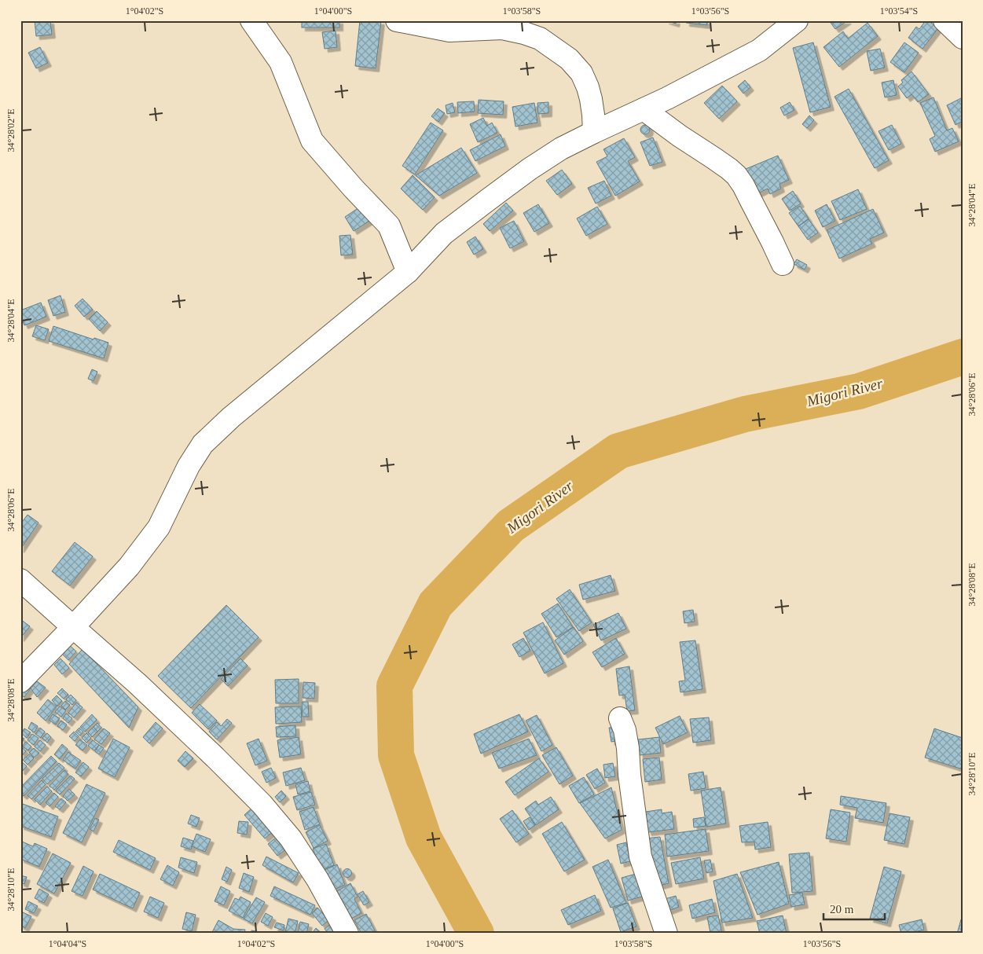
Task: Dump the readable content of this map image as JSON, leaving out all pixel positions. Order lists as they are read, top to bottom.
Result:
{
  "water": ["Migori River"],
  "scale_bar": "20 m",
  "coordinates": [
    "1°04'02\"S",
    "1°04'00\"S",
    "1°03'58\"S",
    "1°03'56\"S",
    "1°03'54\"S",
    "34°28'02\"E",
    "34°28'04\"E",
    "34°28'06\"E",
    "34°28'08\"E",
    "34°28'10\"E",
    "1°04'04\"S"
  ]
}
